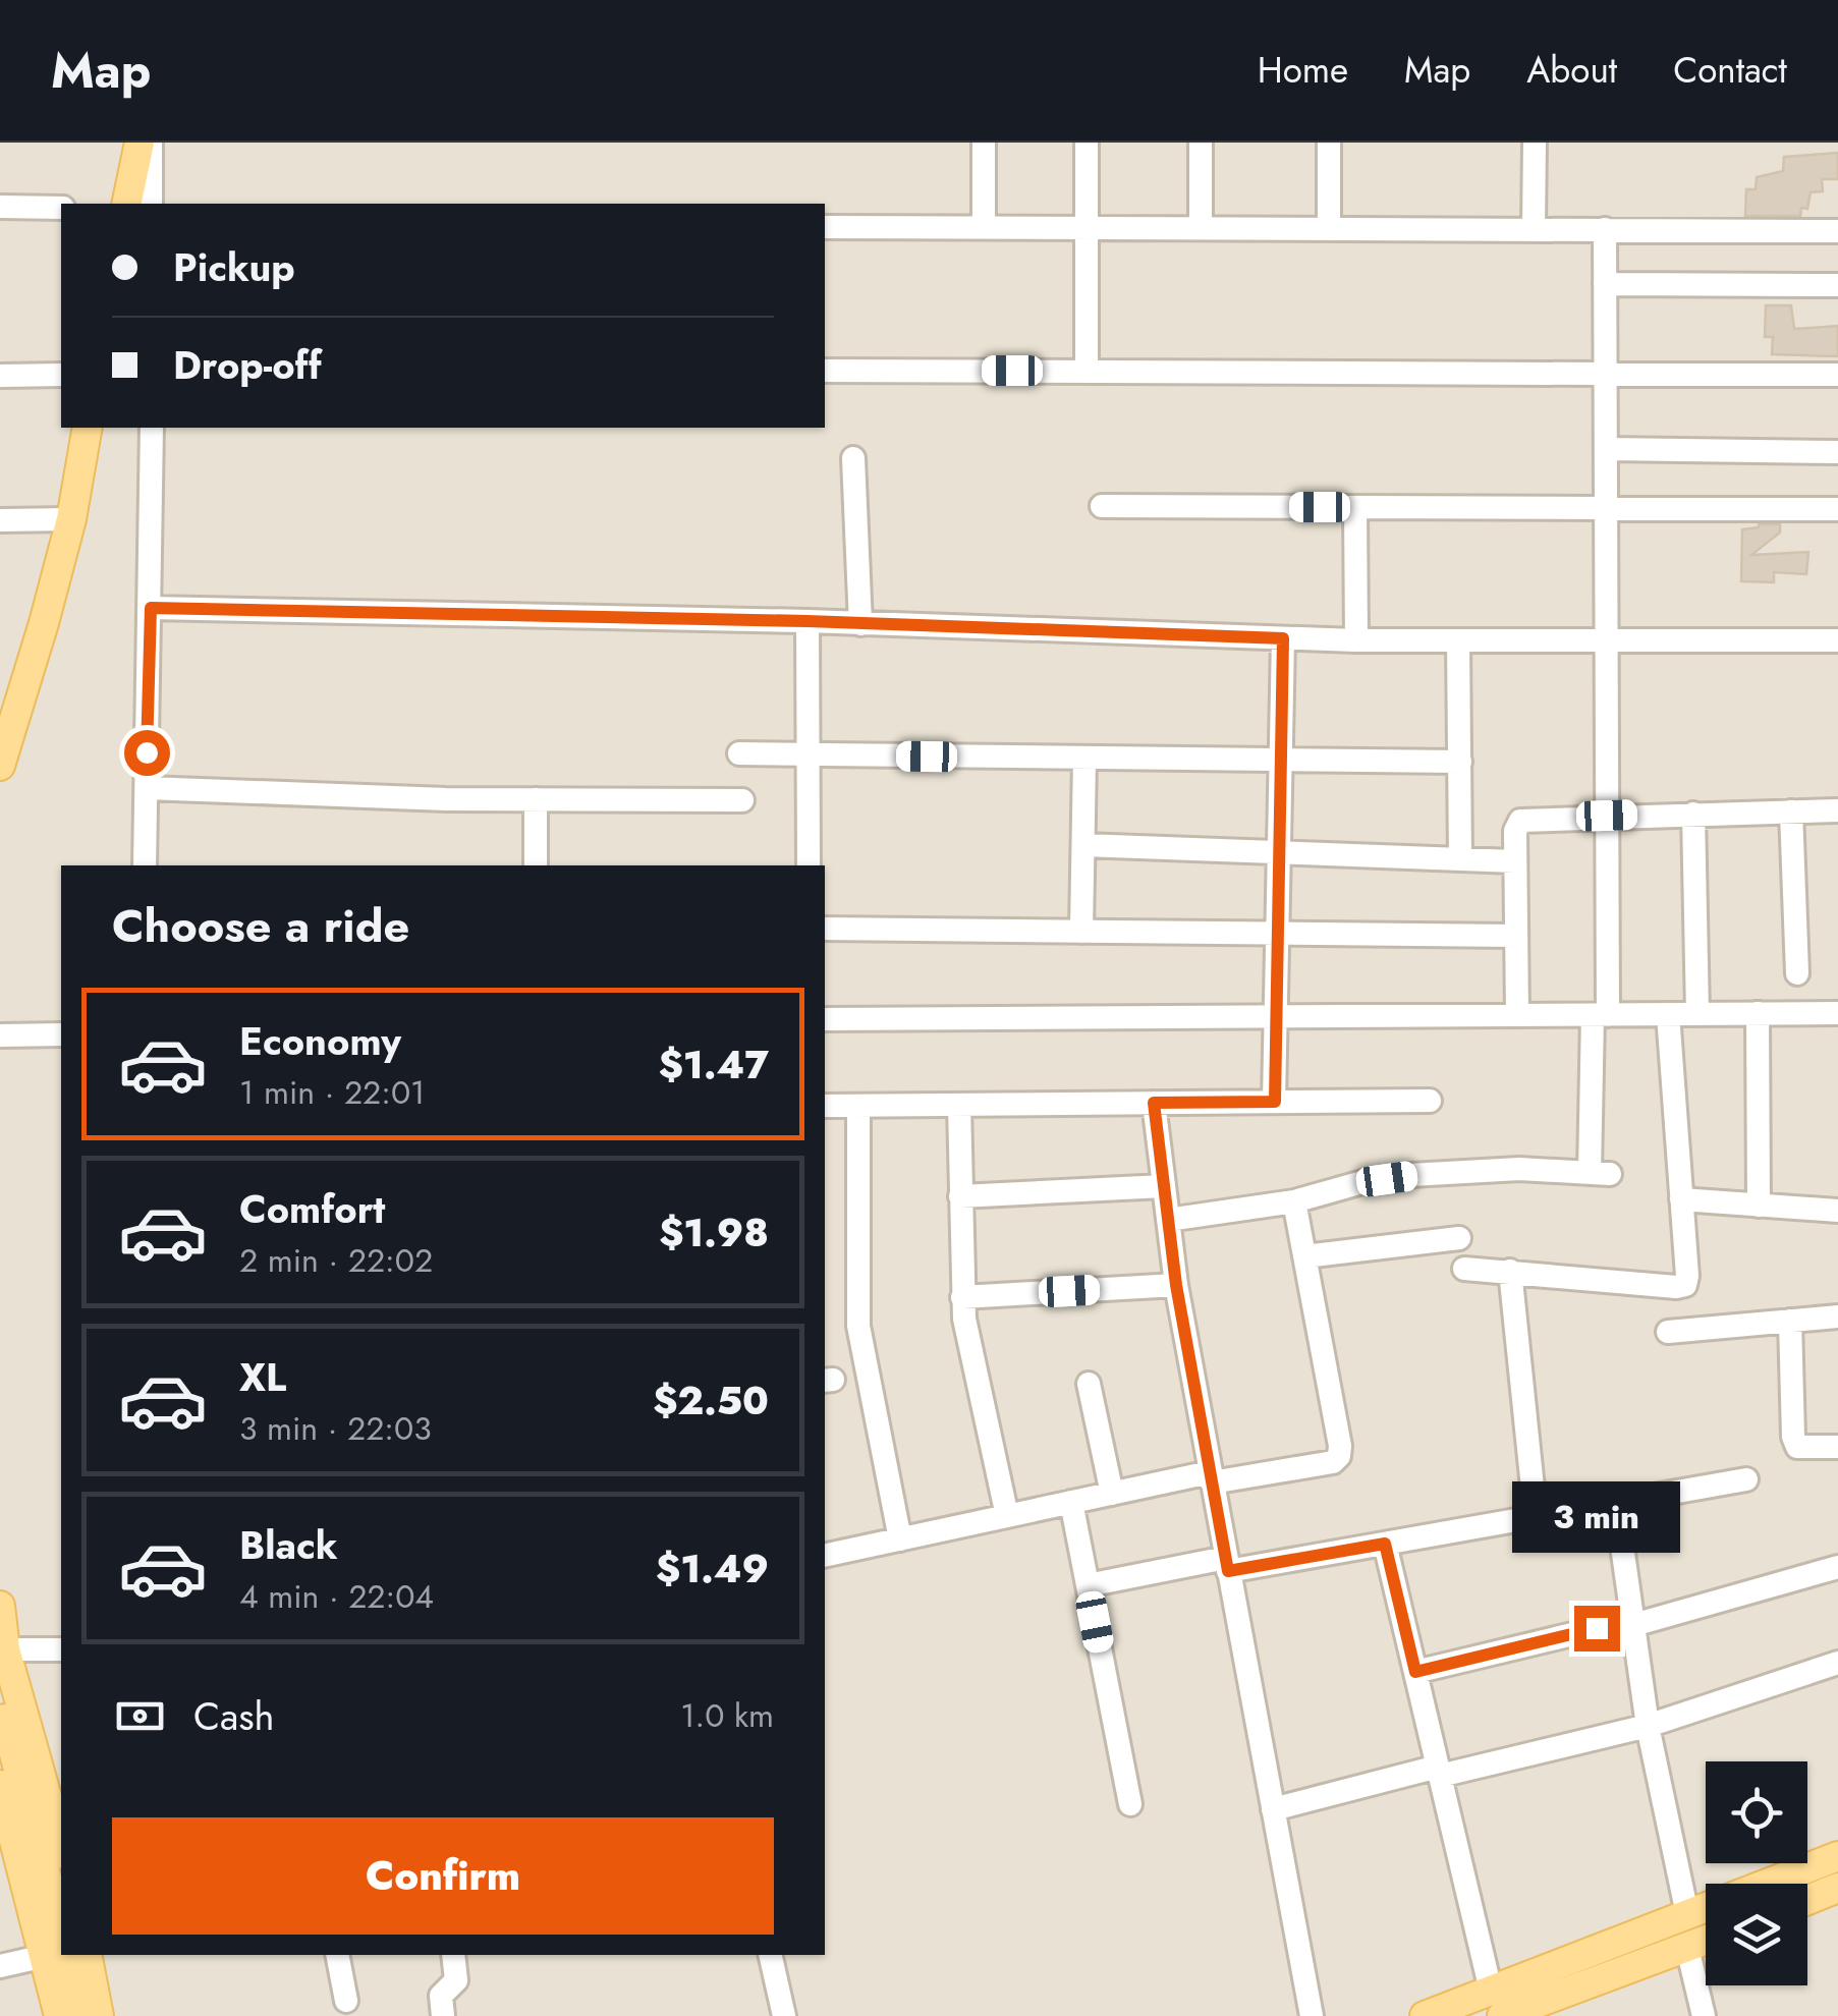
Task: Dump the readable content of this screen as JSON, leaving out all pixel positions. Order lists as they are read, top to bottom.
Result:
{
  "page": {
    "header": "Map",
    "nav": [
      "Home",
      "Map",
      "About",
      "Contact"
    ],
    "banner": ["Pickup", "Drop-off"],
    "heading": "Choose a ride",
    "list": [
      {
        "name": "Economy",
        "note": "1 min · 22:01",
        "value": "$1.47"
      },
      {
        "name": "Comfort",
        "note": "2 min · 22:02",
        "value": "$1.98"
      },
      {
        "name": "XL",
        "note": "3 min · 22:03",
        "value": "$2.50"
      },
      {
        "name": "Black",
        "note": "4 min · 22:04",
        "value": "$1.49"
      }
    ],
    "bubble": "3 min",
    "pay": ["Cash", "1.0 km"],
    "buttons": "Confirm"
  }
}
